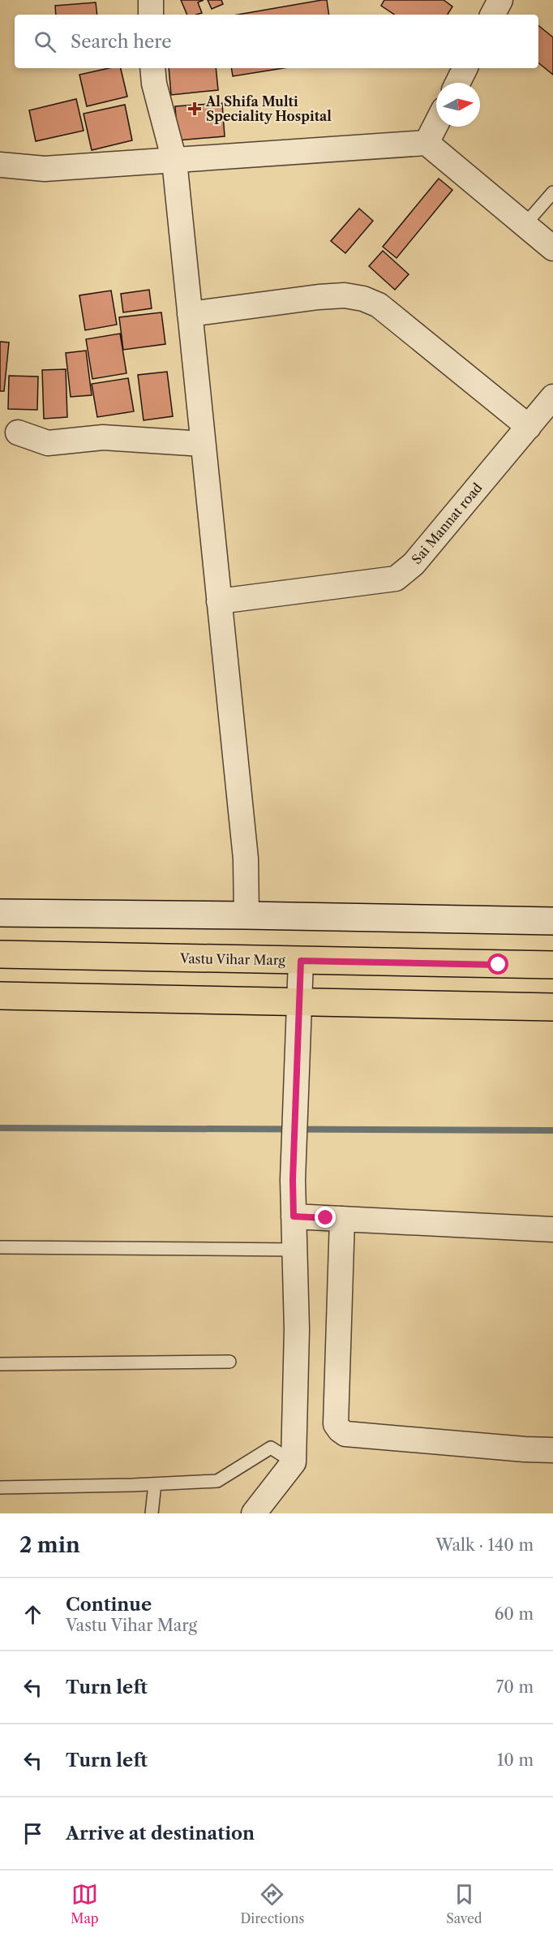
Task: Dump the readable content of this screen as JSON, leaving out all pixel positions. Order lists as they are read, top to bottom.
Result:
{
  "streets": {
    "main road": ["Vastu Vihar Marg"],
    "street": ["Sai Mannat road"]
  },
  "places": {
    "health": ["Al Shifa Multi Speciality Hospital"]
  },
  "north": "right",
  "page": {
    "search": "Search here",
    "heading": ["2 min", "Walk · 140 m"],
    "list": [
      ["Continue", "Vastu Vihar Marg", "60 m"],
      ["Turn left", "70 m"],
      ["Turn left", "10 m"],
      "Arrive at destination"
    ],
    "nav": ["Map", "Directions", "Saved"]
  }
}
